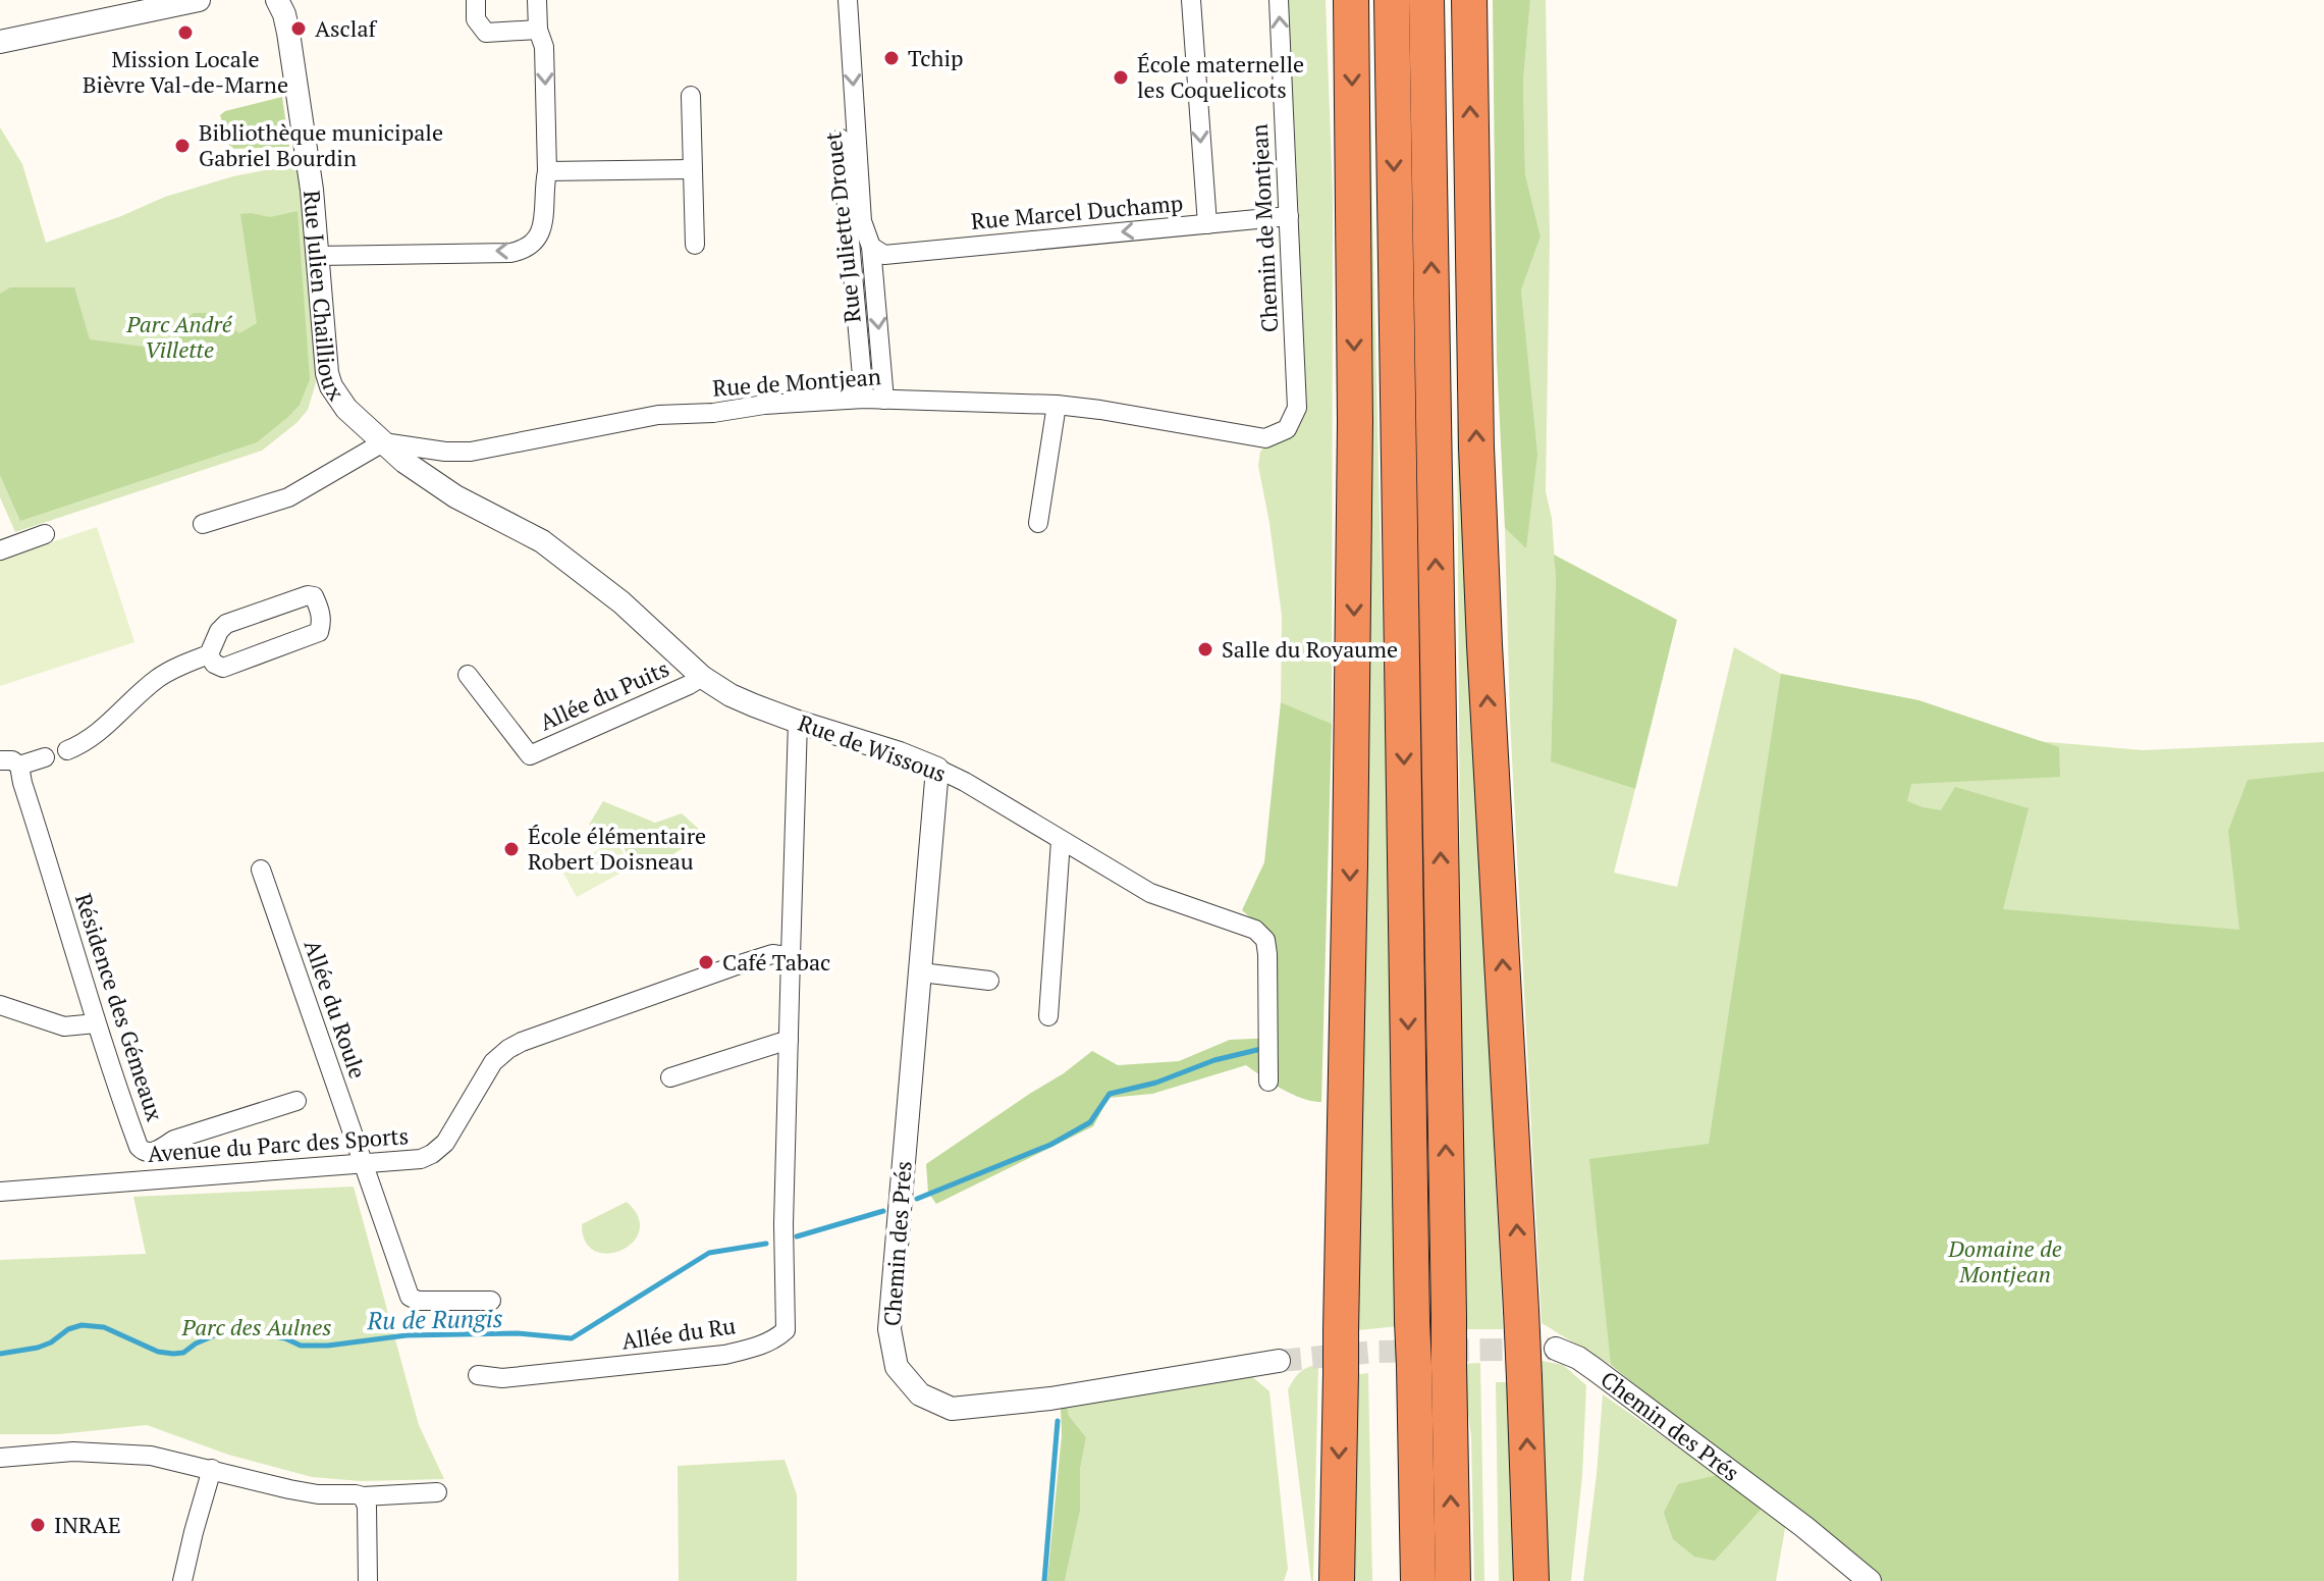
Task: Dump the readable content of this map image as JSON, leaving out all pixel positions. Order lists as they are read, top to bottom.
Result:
{
  "streets": {
    "street": [
      "Rue Marcel Duchamp",
      "Rue Juliette Drouet",
      "Chemin de Montjean",
      "Rue Julien Chaillioux",
      "Rue de Montjean",
      "Allée du Puits",
      "Rue de Wissous",
      "Résidence des Gémeaux",
      "Allée du Roule",
      "Avenue du Parc des Sports",
      "Chemin des Prés",
      "Allée du Ru"
    ]
  },
  "crossings": [
    ["Rue Marcel Duchamp", "Rue Juliette Drouet"],
    ["Rue Marcel Duchamp", "Chemin de Montjean"],
    ["Rue Juliette Drouet", "Rue de Montjean"],
    ["Chemin de Montjean", "Rue de Montjean"],
    ["Rue Julien Chaillioux", "Rue de Montjean"],
    ["Rue Julien Chaillioux", "Rue de Wissous"],
    ["Rue de Montjean", "Rue de Wissous"],
    ["Allée du Puits", "Rue de Wissous"],
    ["Rue de Wissous", "Chemin des Prés"],
    ["Allée du Roule", "Avenue du Parc des Sports"],
    ["Avenue du Parc des Sports", "Allée du Ru"]
  ],
  "one_way": ["Rue Marcel Duchamp"],
  "water": ["Ru de Rungis"],
  "parks": ["Parc André Villette", "Domaine de Montjean", "Parc des Aulnes"],
  "places": [
    "Asclaf",
    "Mission Locale Bièvre Val-de-Marne",
    "Tchip",
    "École maternelle les Coquelicots",
    "Bibliothèque municipale Gabriel Bourdin",
    "Salle du Royaume",
    "École élémentaire Robert Doisneau",
    "Café Tabac",
    "INRAE"
  ]
}
